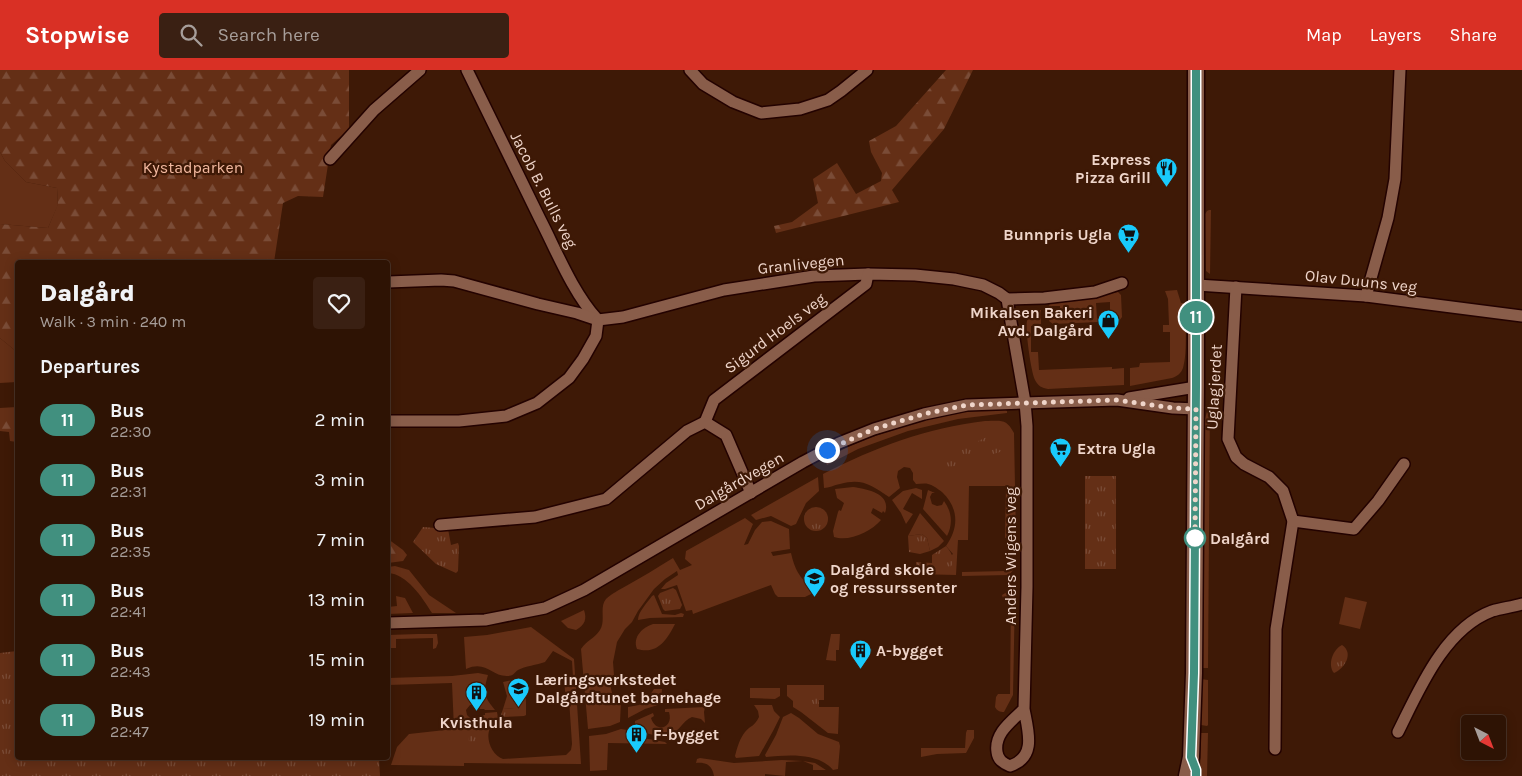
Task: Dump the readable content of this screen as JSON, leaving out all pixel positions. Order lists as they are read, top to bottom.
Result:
{
  "streets": {
    "street": [
      "Jacob B. Bulls veg",
      "Granlivegen",
      "Olav Duuns veg",
      "Sigurd Hoels veg",
      "Uglagjerdet",
      "Dalgårdvegen",
      "Anders Wigens veg"
    ]
  },
  "crossings": [
    ["Jacob B. Bulls veg", "Granlivegen"],
    ["Granlivegen", "Sigurd Hoels veg"],
    ["Olav Duuns veg", "Uglagjerdet"],
    ["Dalgårdvegen", "Anders Wigens veg"]
  ],
  "parks": ["Kystadparken"],
  "places": {
    "restaurant": ["Express Pizza Grill"],
    "supermarket": ["Bunnpris Ugla", "Extra Ugla"],
    "shop": ["Mikalsen Bakeri Avd. Dalgård"],
    "other": ["Dalgård"],
    "school or university": ["Dalgård skole og ressurssenter", "Læringsverkstedet Dalgårdtunet barnehage"],
    "building": ["A-bygget", "Kvisthula", "F-bygget"]
  },
  "lines": ["bus line 11"],
  "north": "bottom right",
  "page": {
    "header": "Stopwise",
    "search": "Search here",
    "nav": ["Map", "Layers", "Share"],
    "on_map": "11",
    "heading": [
      ["Dalgård", "Walk · 3 min · 240 m"],
      "Departures"
    ],
    "list": [
      {
        "mark": "11",
        "name": "Bus",
        "note": "22:30",
        "value": "2 min"
      },
      {
        "mark": "11",
        "name": "Bus",
        "note": "22:31",
        "value": "3 min"
      },
      {
        "mark": "11",
        "name": "Bus",
        "note": "22:35",
        "value": "7 min"
      },
      {
        "mark": "11",
        "name": "Bus",
        "note": "22:41",
        "value": "13 min"
      },
      {
        "mark": "11",
        "name": "Bus",
        "note": "22:43",
        "value": "15 min"
      },
      {
        "mark": "11",
        "name": "Bus",
        "note": "22:47",
        "value": "19 min"
      }
    ]
  }
}
